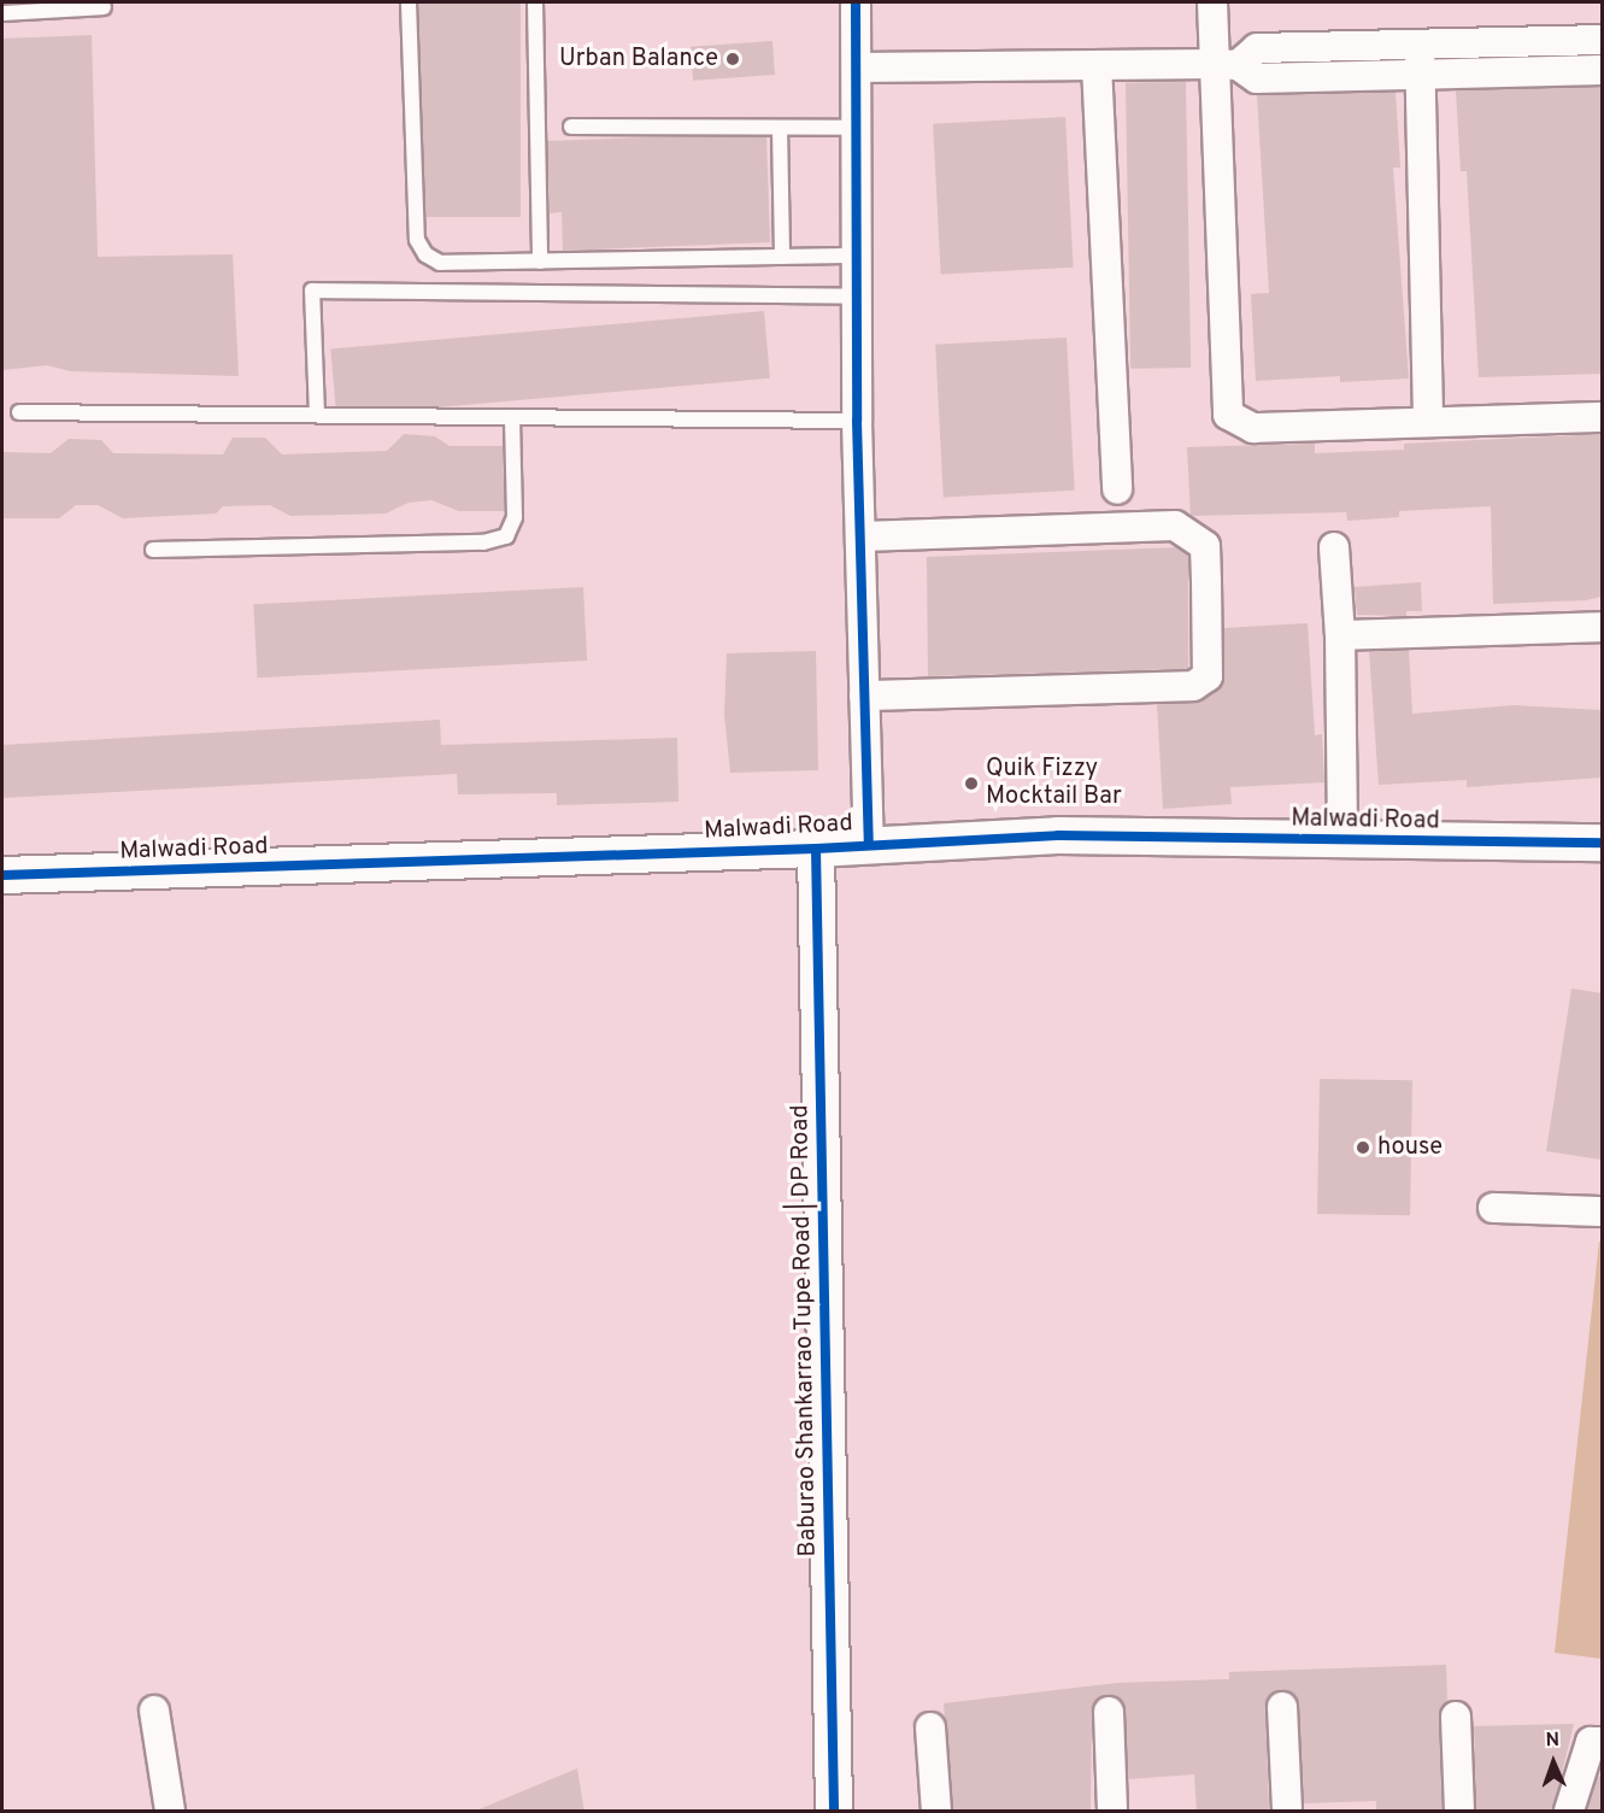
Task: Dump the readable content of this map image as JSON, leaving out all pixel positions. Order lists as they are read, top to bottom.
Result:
{
  "streets": {
    "street": ["Malwadi Road", "Baburao Shankarrao Tupe Road | DP Road"]
  },
  "crossings": [
    ["Malwadi Road", "Baburao Shankarrao Tupe Road | DP Road"]
  ],
  "places": ["Urban Balance", "Quik Fizzy Mocktail Bar", "house"],
  "north": "top"
}
